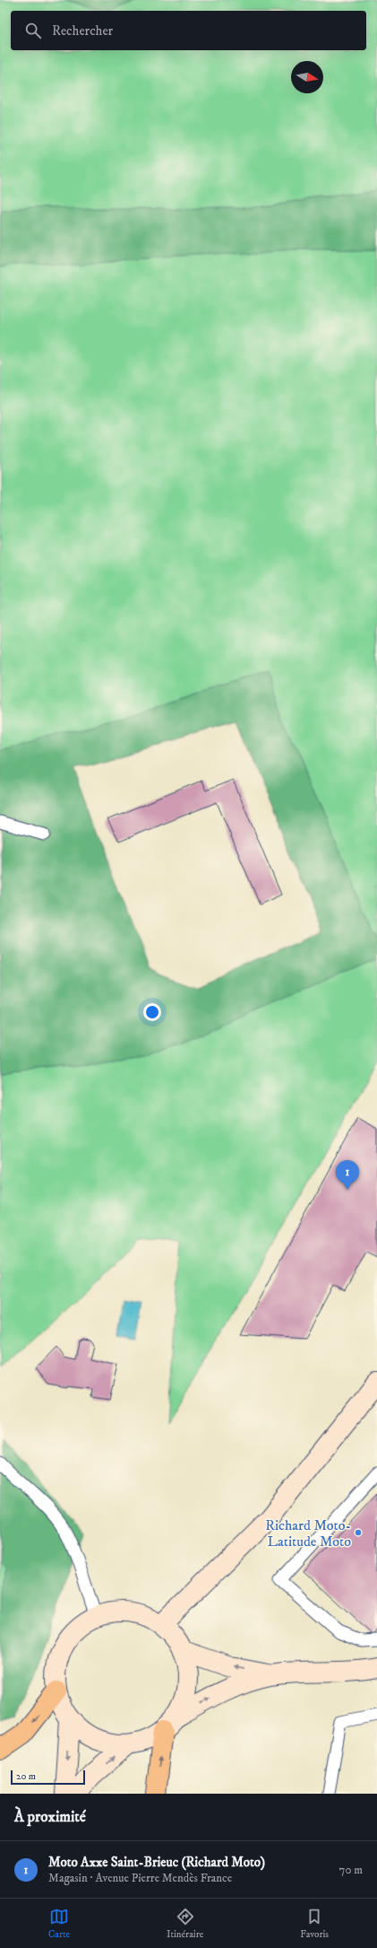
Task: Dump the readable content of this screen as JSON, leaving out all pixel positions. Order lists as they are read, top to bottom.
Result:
{
  "places": ["Richard Moto- Latitude Moto"],
  "scale_bar": "20 m",
  "north": "right",
  "page": {
    "search": "Rechercher",
    "pins": "1",
    "scale": "20 m",
    "heading": "À proximité",
    "list": [
      {
        "mark": "1",
        "name": "Moto Axxe Saint-Brieuc (Richard Moto)",
        "note": "Magasin · Avenue Pierre Mendès France",
        "value": "70 m"
      }
    ],
    "nav": ["Carte", "Itinéraire", "Favoris"]
  }
}
